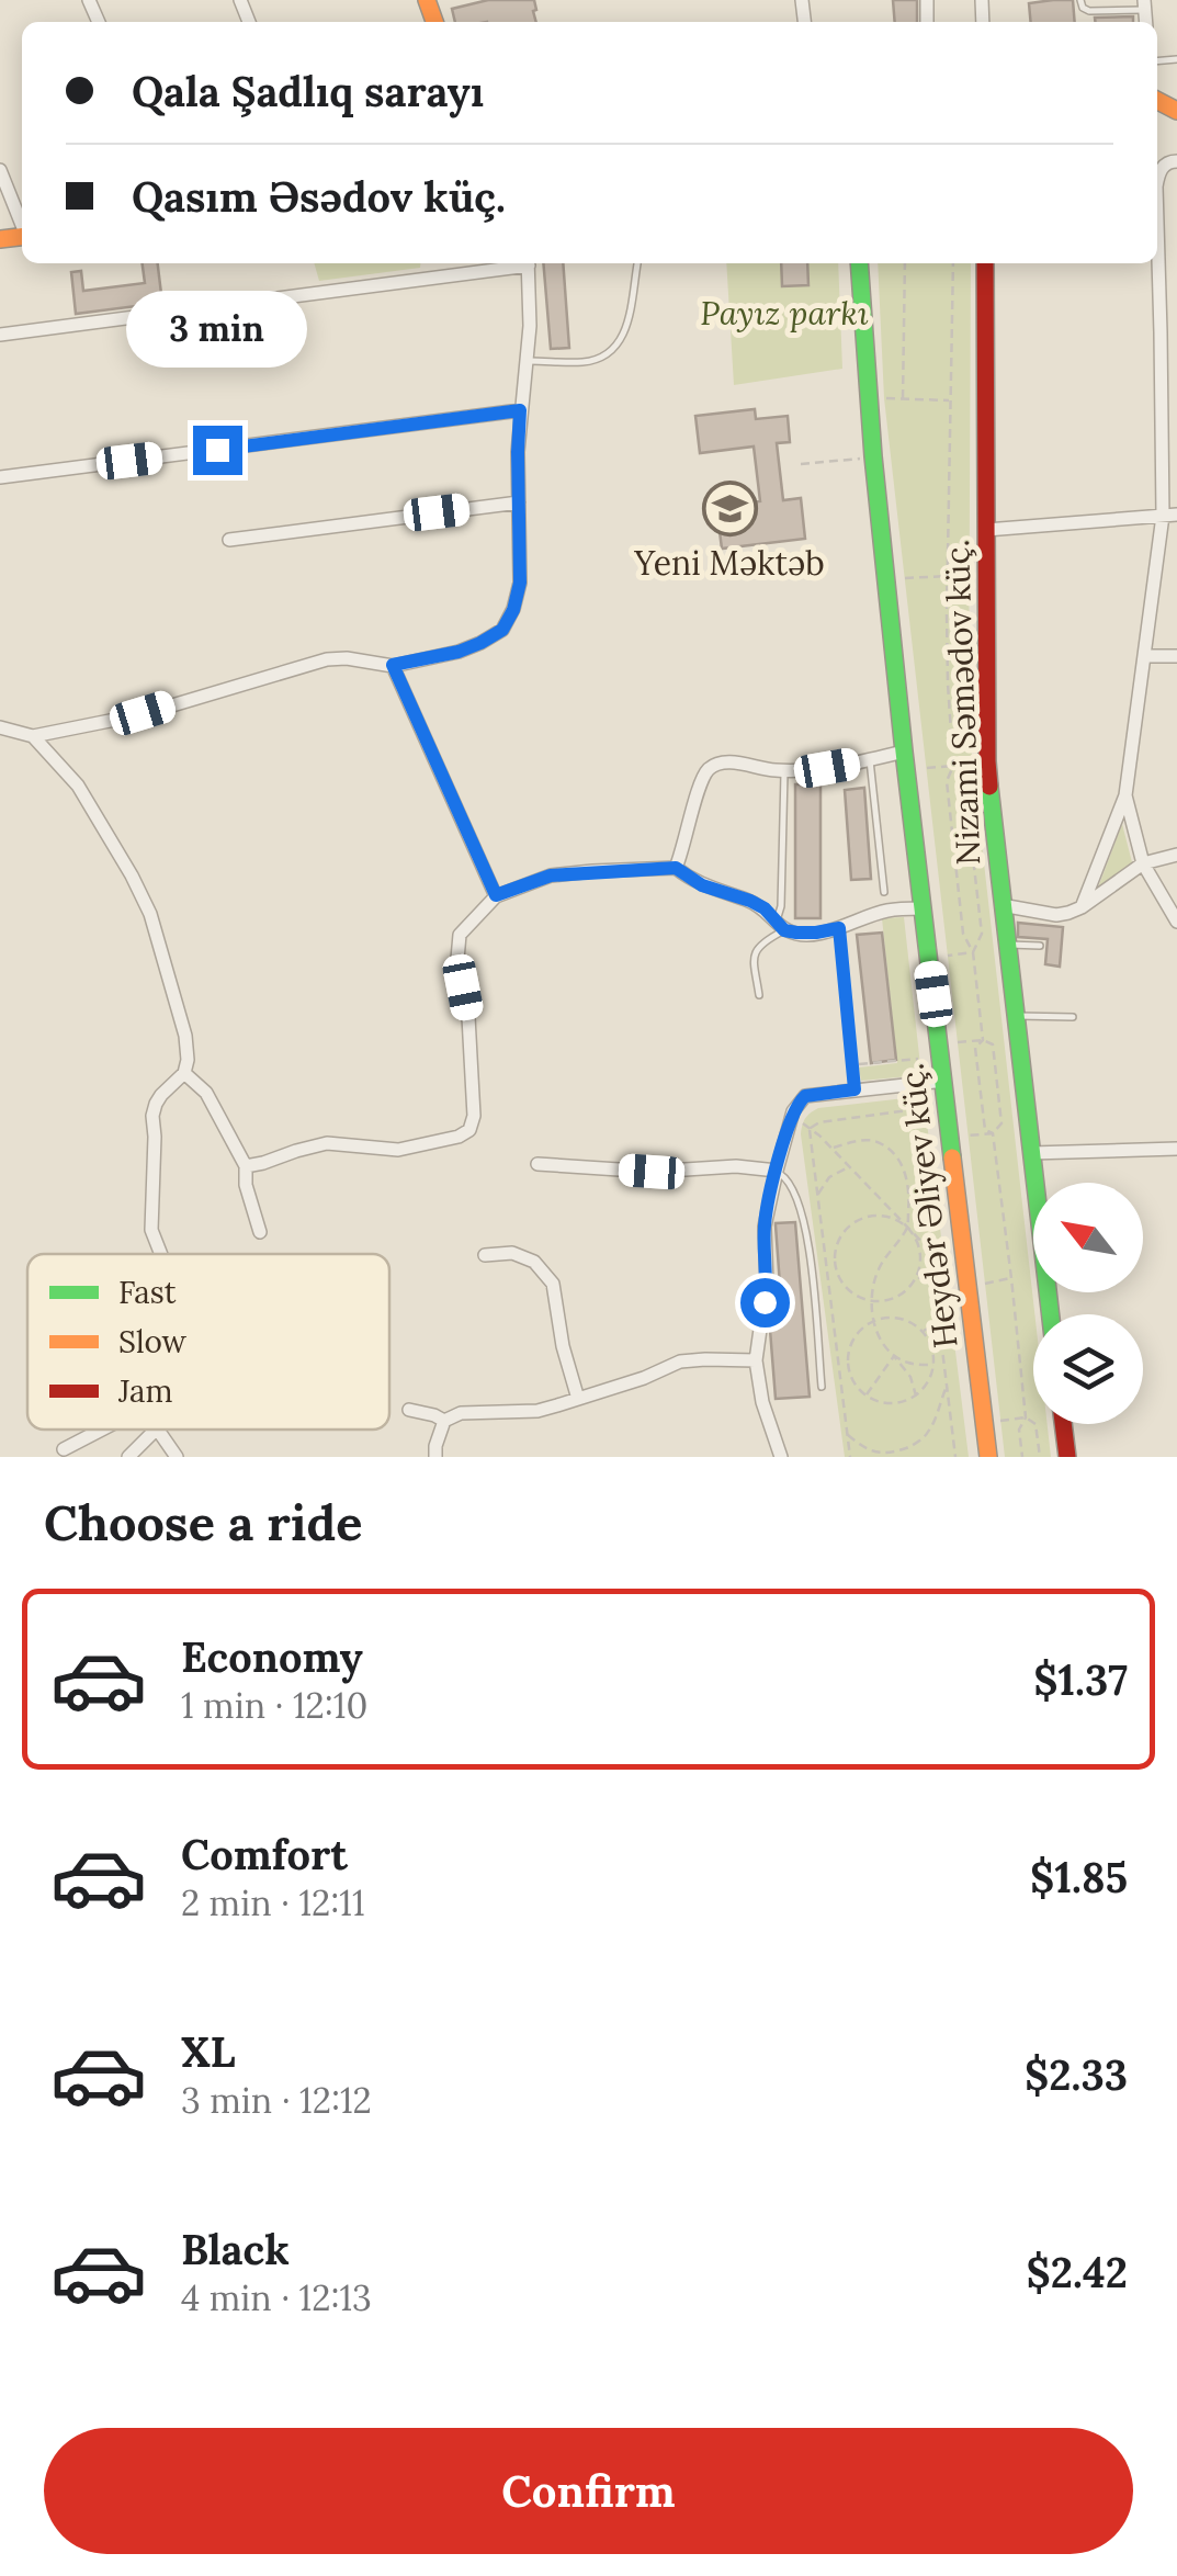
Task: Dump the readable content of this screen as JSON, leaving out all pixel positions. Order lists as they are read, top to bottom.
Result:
{
  "streets": {
    "main road": ["Nizami Səmədov küç.", "Heydər Əliyev küç."]
  },
  "parks": ["Payız parkı"],
  "places": {
    "school or university": ["Yeni Məktəb"]
  },
  "legend": ["Fast", "Slow", "Jam"],
  "north": "top left",
  "page": {
    "banner": ["Qala Şadlıq sarayı", "Qasım Əsədov küç."],
    "bubble": "3 min",
    "heading": "Choose a ride",
    "list": [
      {
        "name": "Economy",
        "note": "1 min · 12:10",
        "value": "$1.37"
      },
      {
        "name": "Comfort",
        "note": "2 min · 12:11",
        "value": "$1.85"
      },
      {
        "name": "XL",
        "note": "3 min · 12:12",
        "value": "$2.33"
      },
      {
        "name": "Black",
        "note": "4 min · 12:13",
        "value": "$2.42"
      }
    ],
    "buttons": "Confirm"
  }
}
